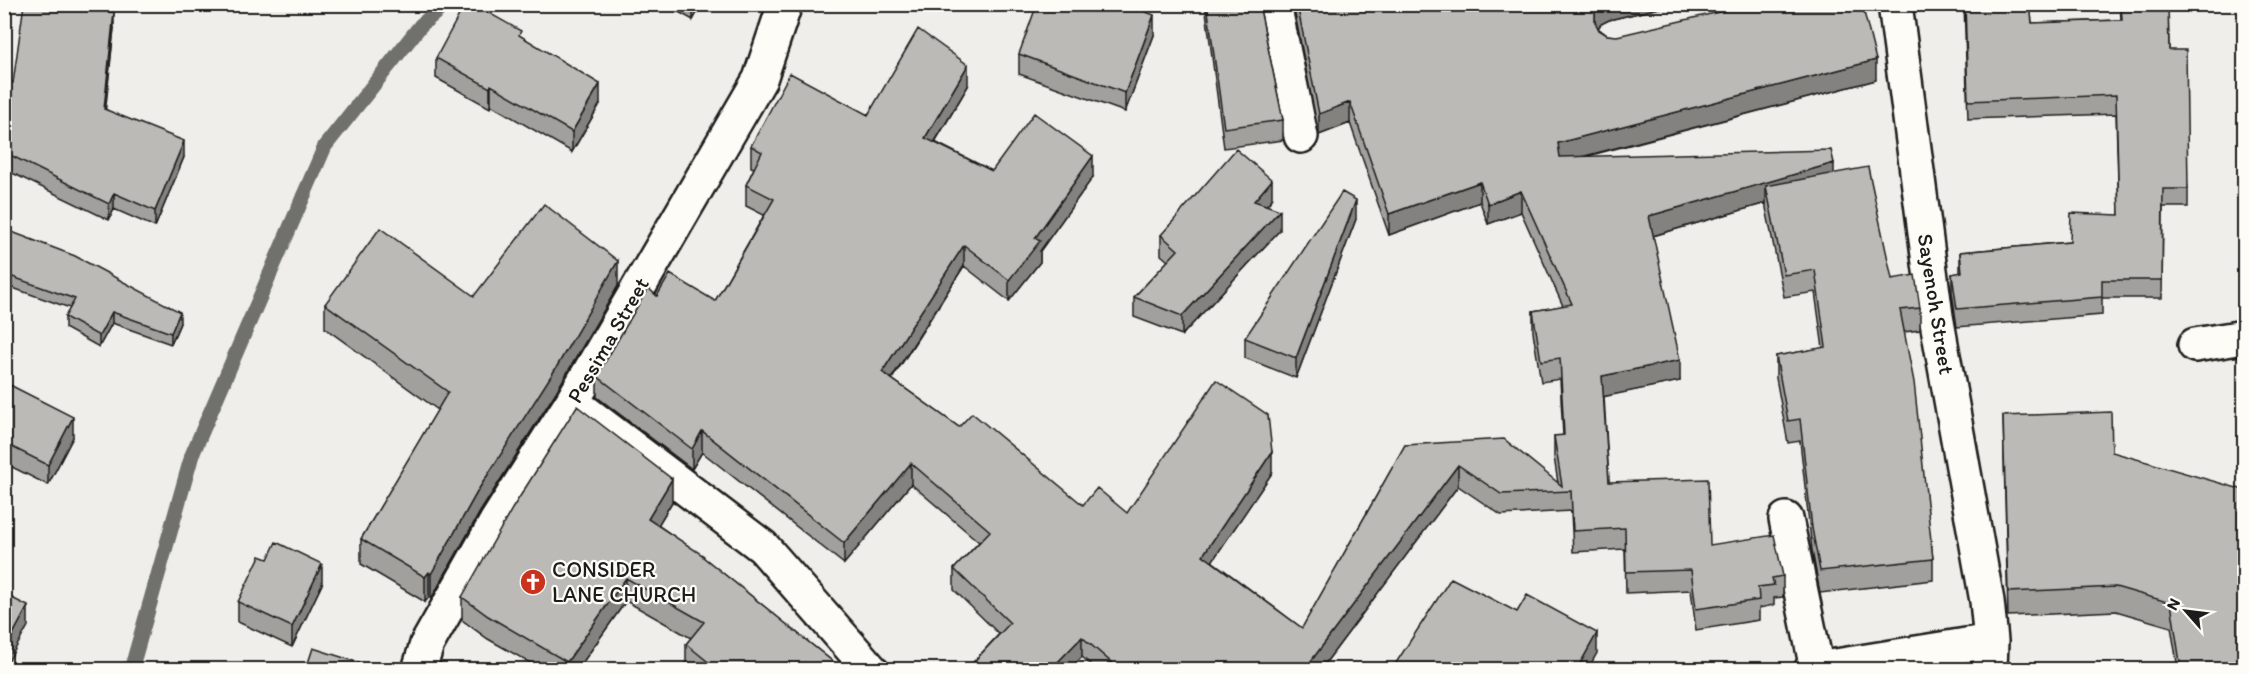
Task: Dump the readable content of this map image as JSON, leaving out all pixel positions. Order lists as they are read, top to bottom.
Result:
{
  "streets": {
    "street": ["Sayenoh Street", "Pessima Street"]
  },
  "places": {
    "church": ["CONSIDER LANE CHURCH"]
  },
  "north": "top left"
}
